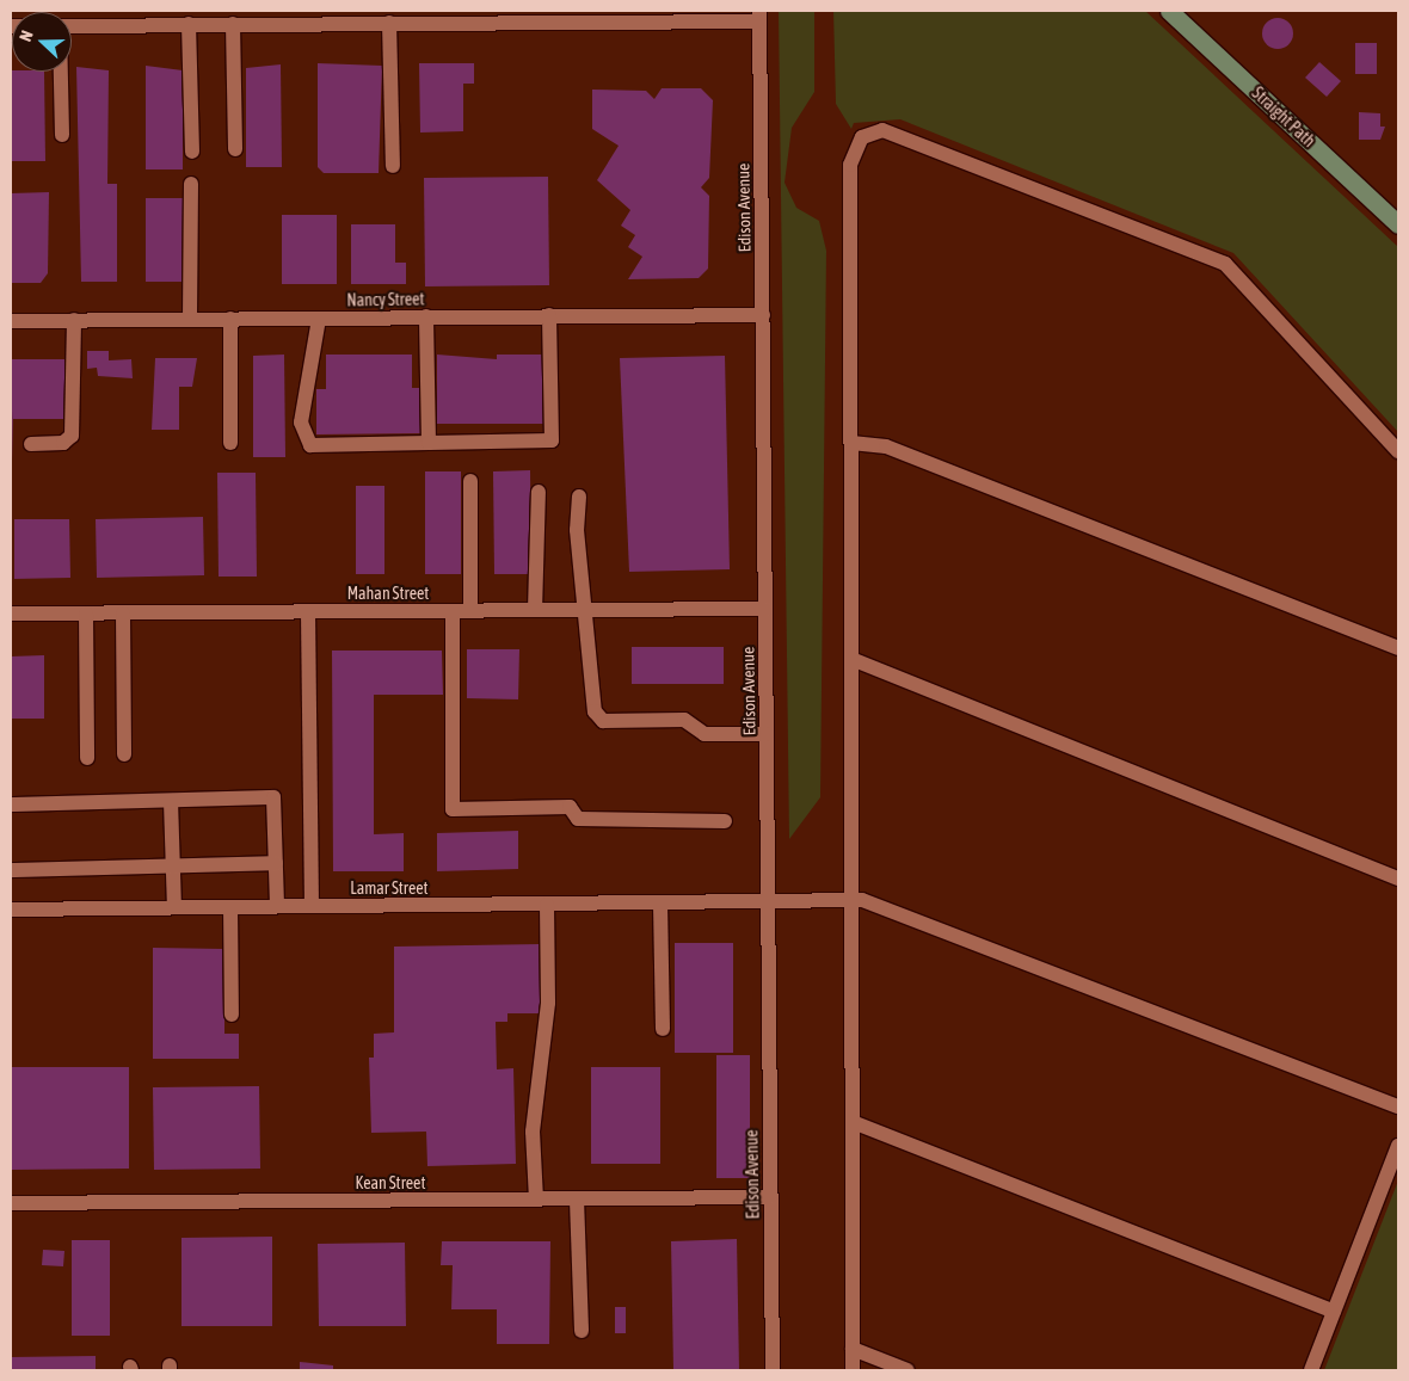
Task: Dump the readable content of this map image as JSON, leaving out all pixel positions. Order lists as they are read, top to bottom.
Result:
{
  "streets": {
    "main road": ["Straight Path"],
    "street": [
      "Edison Avenue",
      "Nancy Street",
      "Mahan Street",
      "Lamar Street",
      "Kean Street"
    ]
  },
  "crossings": [
    ["Edison Avenue", "Nancy Street"],
    ["Edison Avenue", "Mahan Street"],
    ["Edison Avenue", "Lamar Street"],
    ["Edison Avenue", "Kean Street"]
  ],
  "north": "left"
}
